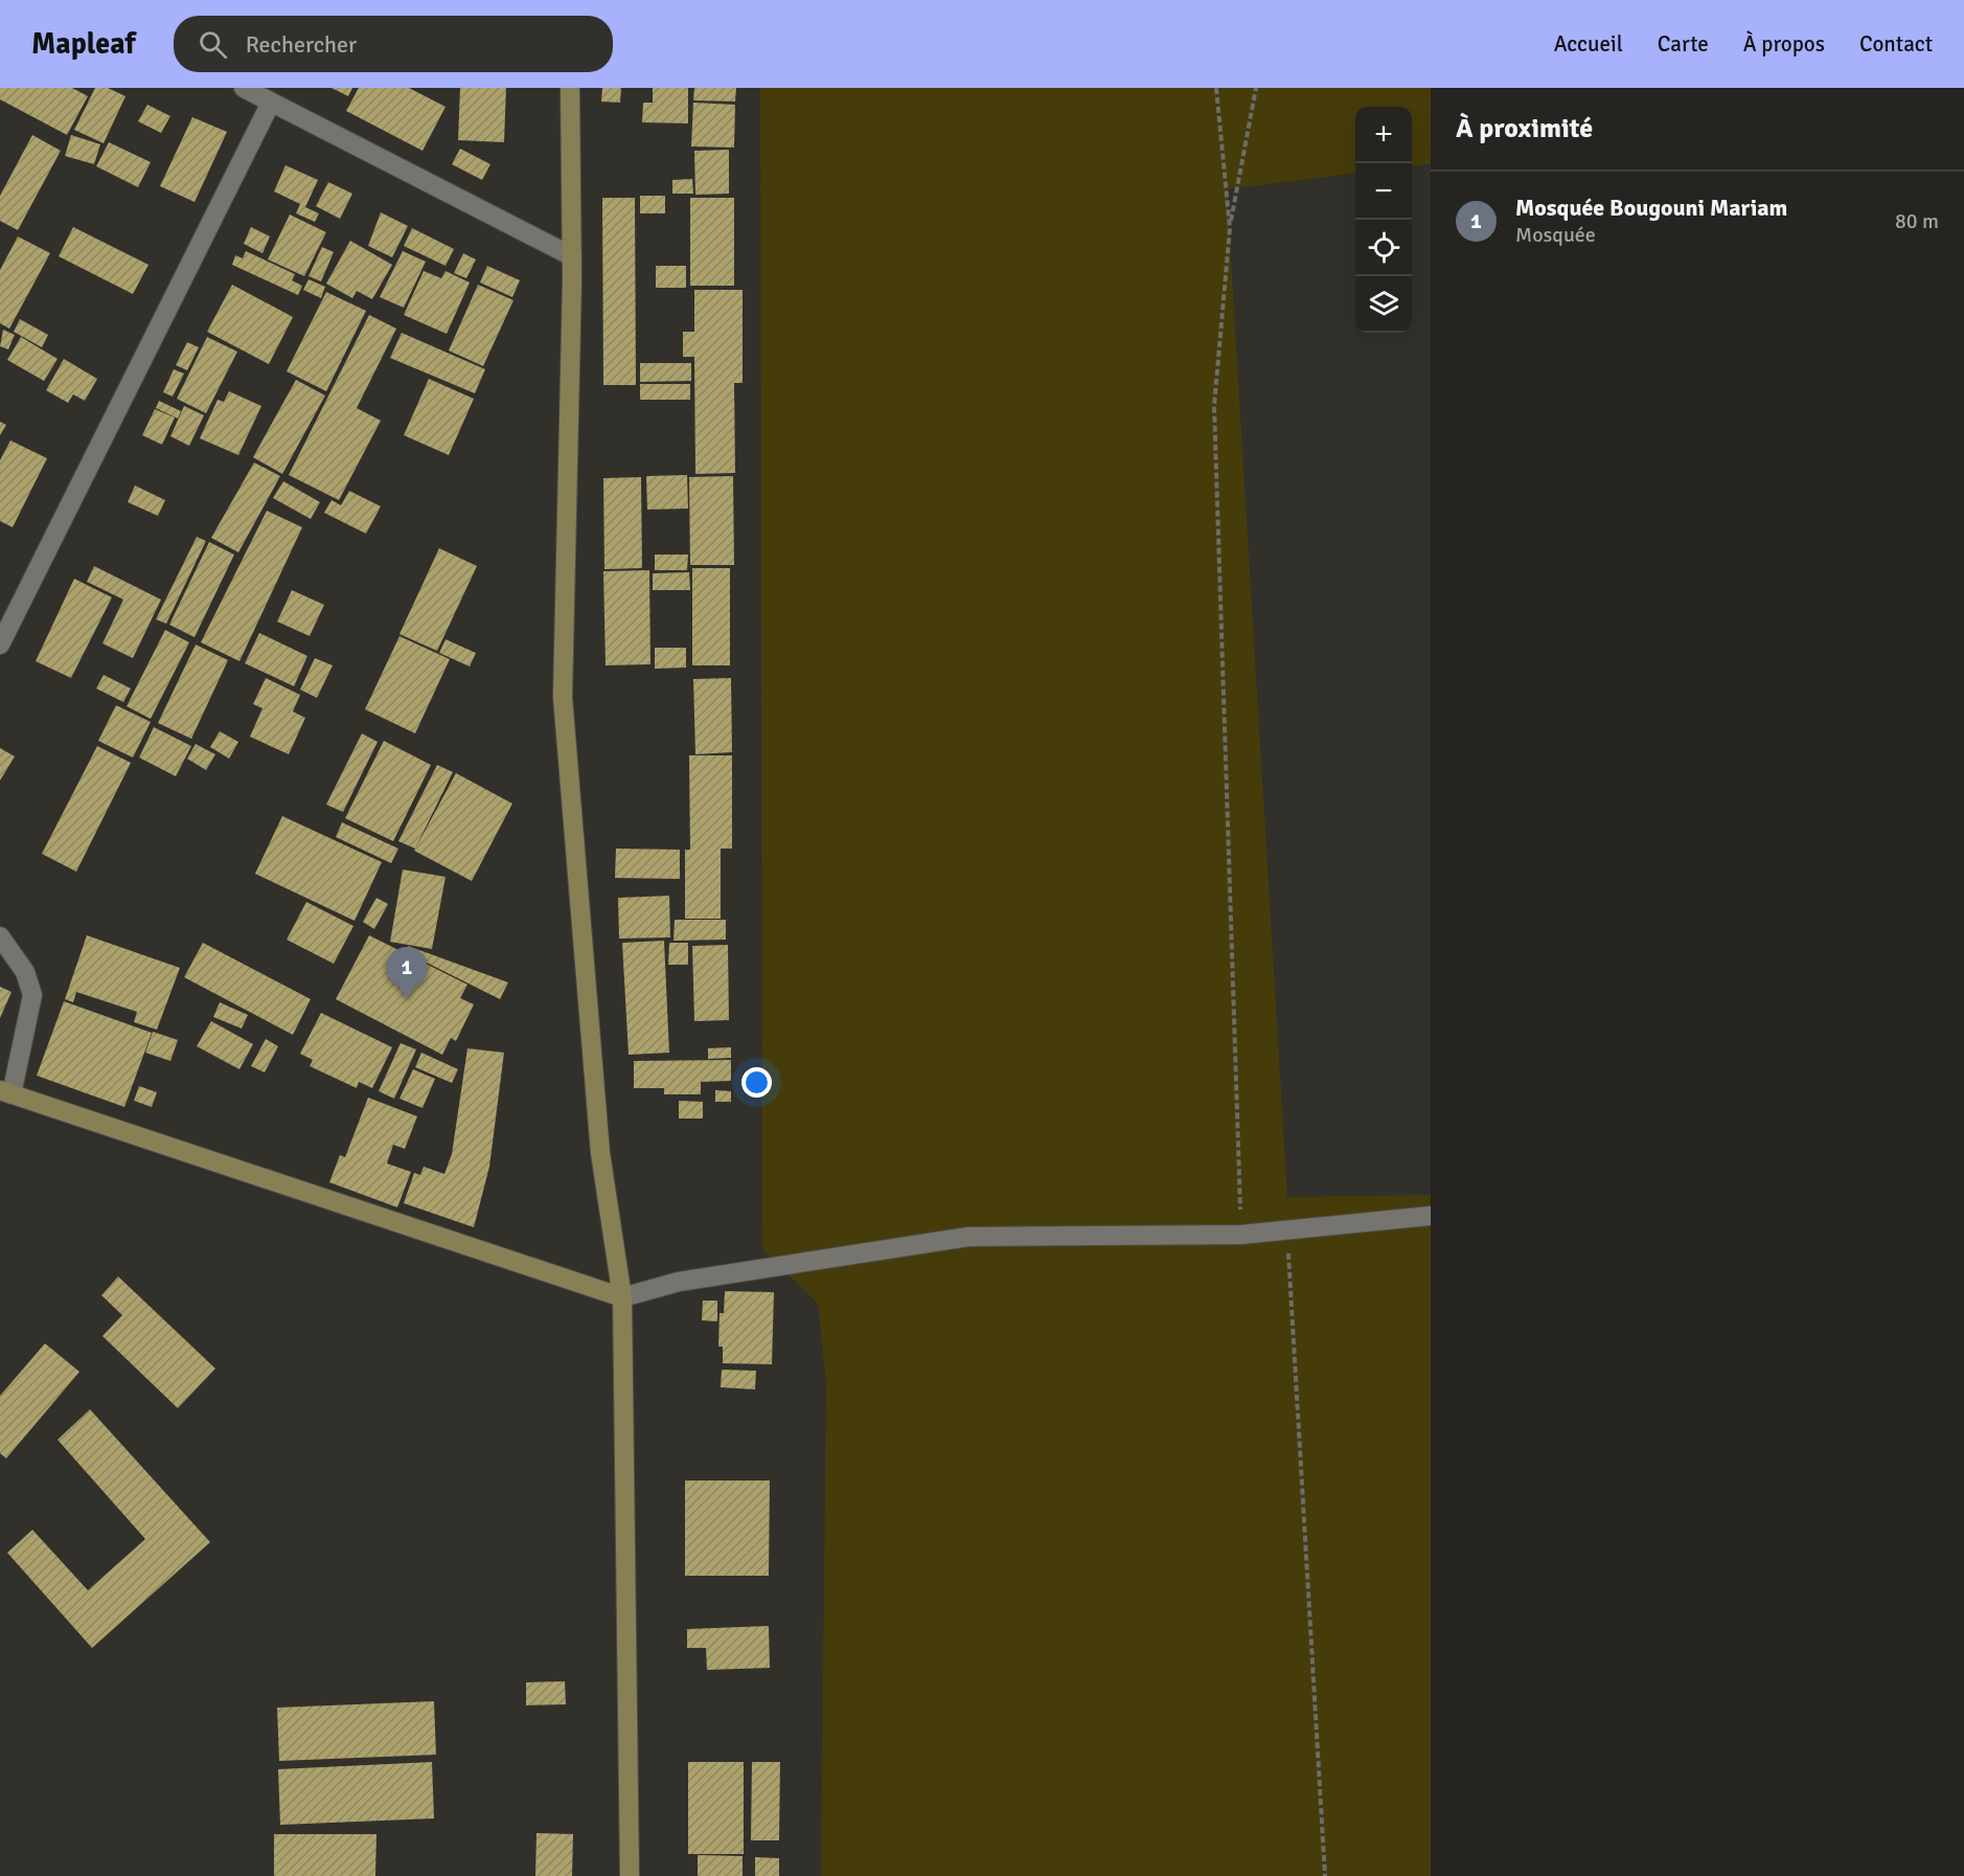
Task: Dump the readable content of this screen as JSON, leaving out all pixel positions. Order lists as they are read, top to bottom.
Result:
{
  "page": {
    "header": "Mapleaf",
    "search": "Rechercher",
    "nav": [
      "Accueil",
      "Carte",
      "À propos",
      "Contact"
    ],
    "heading": "À proximité",
    "map_buttons": ["+", "−"],
    "list": [
      {
        "mark": "1",
        "name": "Mosquée Bougouni Mariam",
        "note": "Mosquée",
        "value": "80 m"
      }
    ],
    "pins": "1"
  }
}
